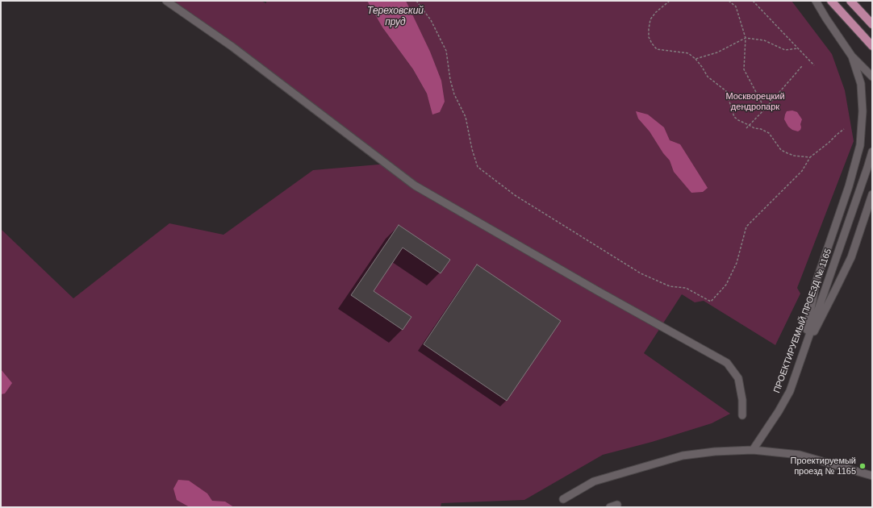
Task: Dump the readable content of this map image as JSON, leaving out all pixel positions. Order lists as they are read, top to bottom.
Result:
{
  "streets": {
    "street": ["ПРОЕКТИРУЕМЫЙ ПРОЕЗД № 1165"]
  },
  "water": ["Тереховский пруд"],
  "parks": ["Москворецкий дендропарк"],
  "places": ["Проектируемый проезд № 1165"]
}
